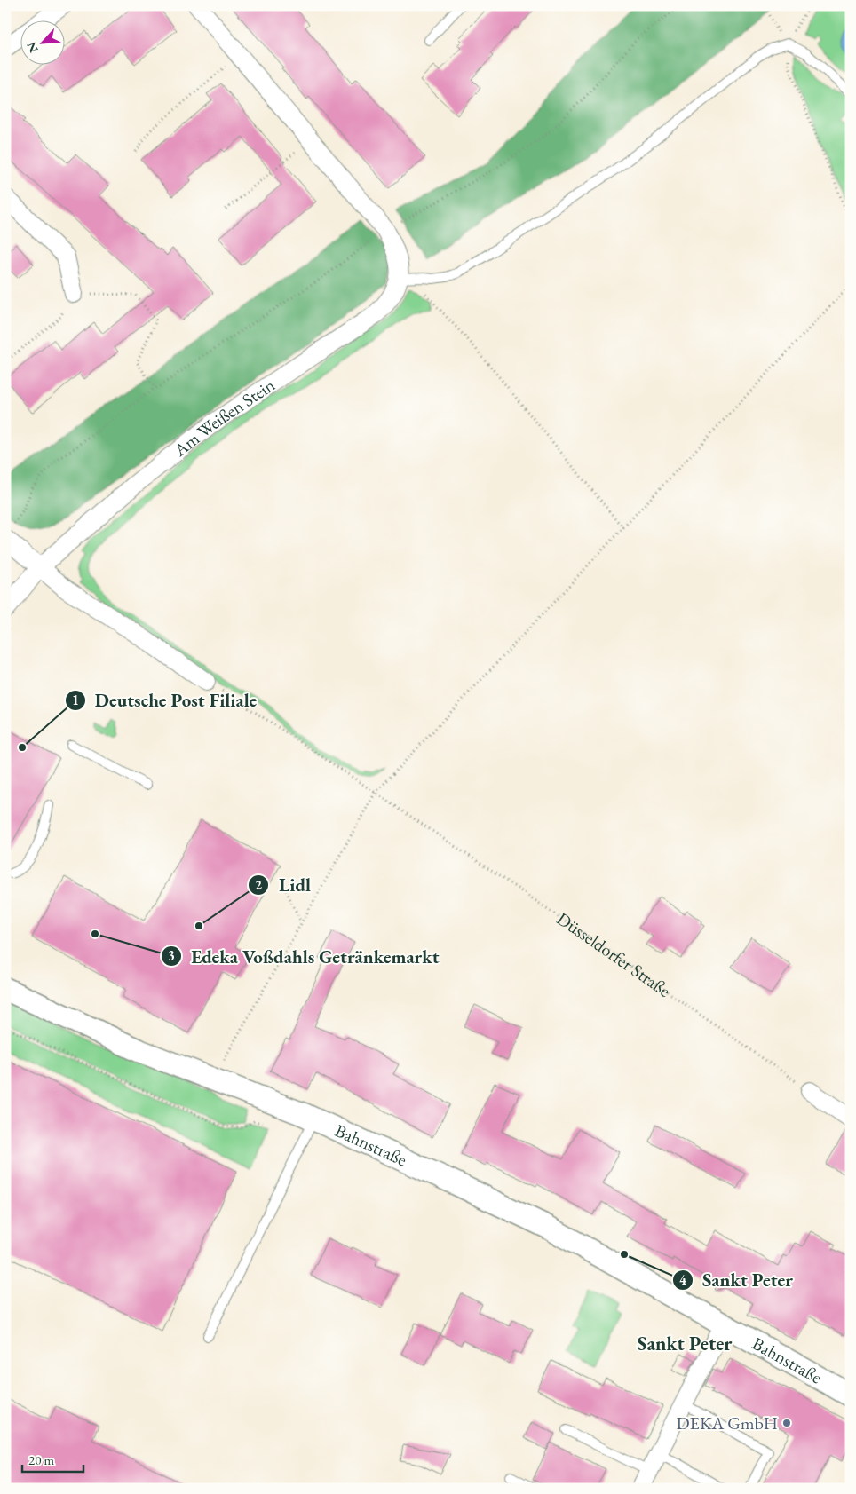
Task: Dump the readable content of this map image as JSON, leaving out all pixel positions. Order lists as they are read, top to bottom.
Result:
{
  "streets": {
    "street": ["Am Weißen Stein", "Bahnstraße"],
    "path": ["Düsseldorfer Straße"]
  },
  "districts": ["Sankt Peter"],
  "places": [
    "Deutsche Post Filiale",
    "Lidl",
    "Edeka Voßdahls Getränkemarkt",
    "Sankt Peter",
    "DEKA GmbH"
  ],
  "scale_bar": "20 m",
  "north": "bottom left"
}
